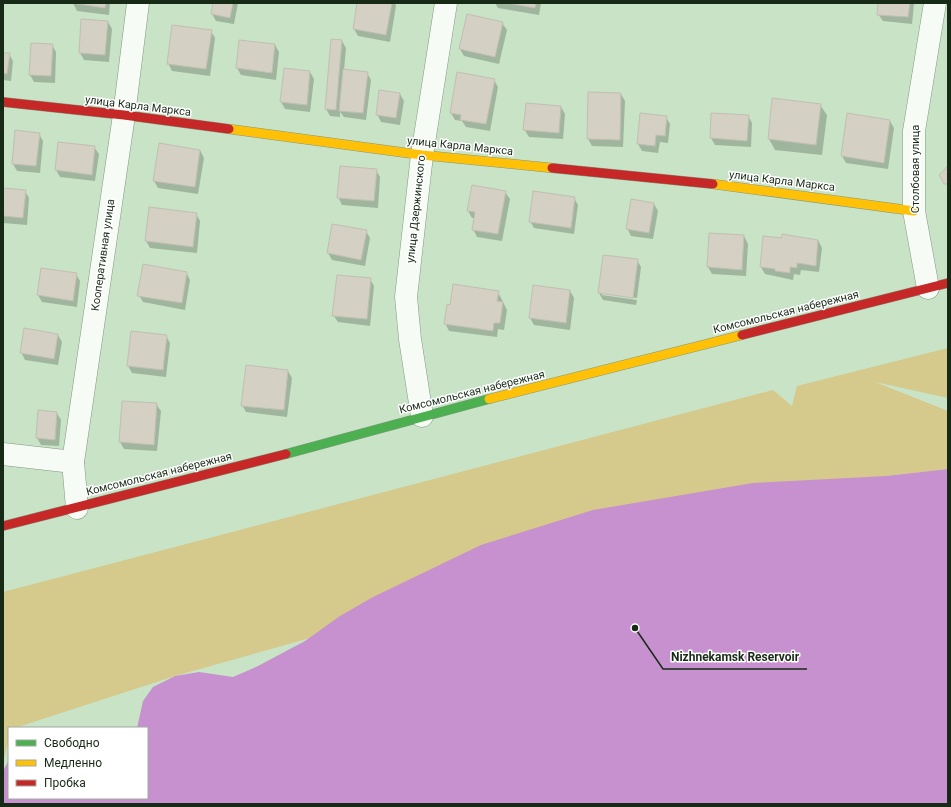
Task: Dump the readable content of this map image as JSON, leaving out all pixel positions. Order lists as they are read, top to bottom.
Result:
{
  "streets": {
    "street": [
      "улица Карла Маркса",
      "Столбовая улица",
      "улица Дзержинского",
      "Кооперативная улица",
      "Комсомольская набережная"
    ]
  },
  "crossings": [
    ["улица Карла Маркса", "Столбовая улица"],
    ["улица Карла Маркса", "улица Дзержинского"],
    ["улица Карла Маркса", "Кооперативная улица"],
    ["Столбовая улица", "Комсомольская набережная"],
    ["улица Дзержинского", "Комсомольская набережная"],
    ["Кооперативная улица", "Комсомольская набережная"]
  ],
  "places": ["Nizhnekamsk Reservoir"],
  "legend": ["Свободно", "Медленно", "Пробка"]
}
